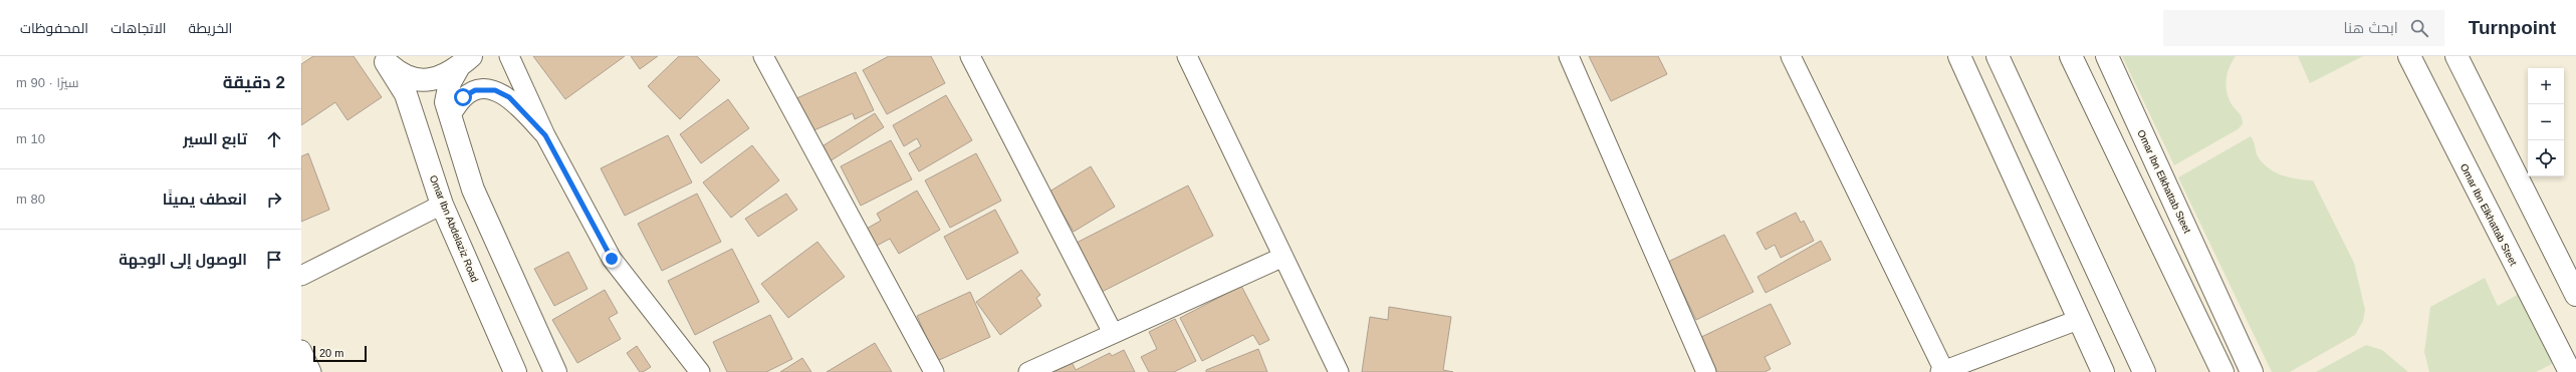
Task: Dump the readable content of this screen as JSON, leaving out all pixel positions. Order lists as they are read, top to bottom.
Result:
{
  "streets": {
    "main road": ["Omar Ibn Elkhattab Steet", "Omar Ibn Abdelaziz Road"]
  },
  "scale_bar": "20 m",
  "page": {
    "header": "Turnpoint",
    "search": "ابحث هنا",
    "nav": ["الخريطة", "الاتجاهات", "المحفوظات"],
    "heading": ["2 دقيقة", "سيرًا · 90 m"],
    "map_buttons": ["+", "−"],
    "list": [
      ["تابع السير", "10 m"],
      ["انعطف يمينًا", "80 m"],
      "الوصول إلى الوجهة"
    ],
    "scale": "20 m"
  }
}
